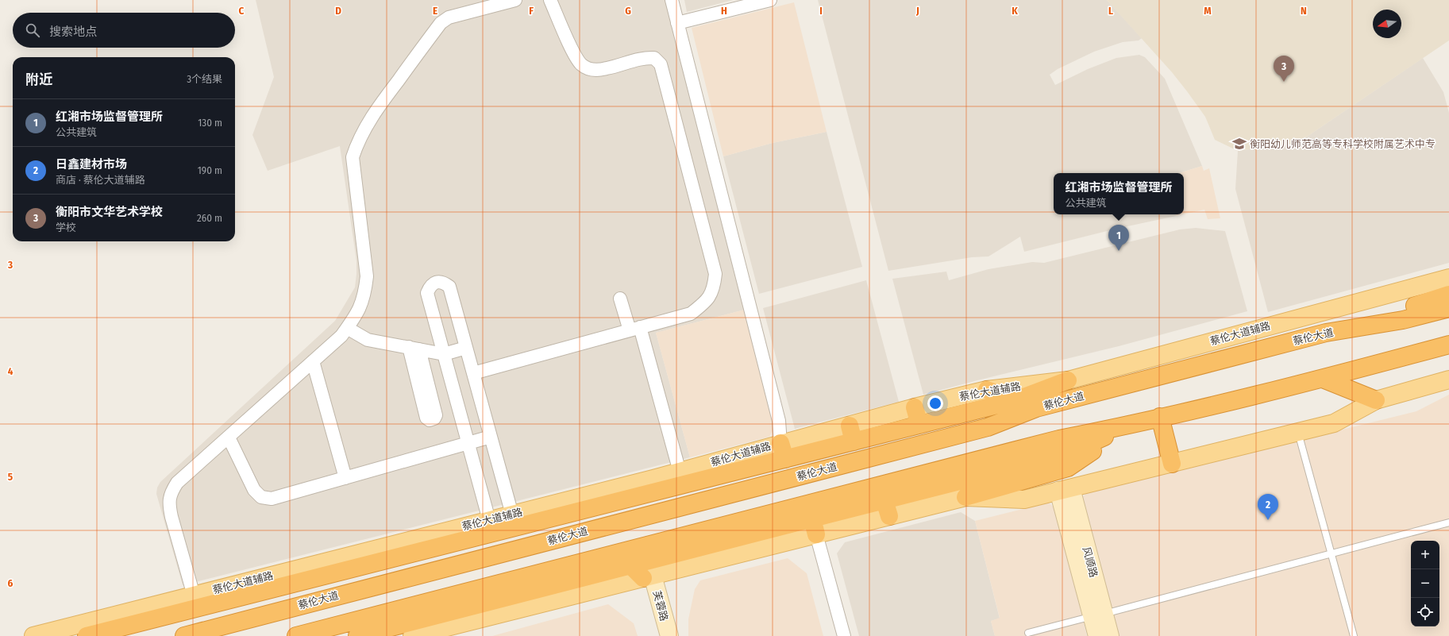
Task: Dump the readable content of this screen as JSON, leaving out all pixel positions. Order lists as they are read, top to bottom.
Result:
{
  "streets": {
    "highway": ["蔡伦大道"],
    "main road": ["蔡伦大道辅路"],
    "street": ["风顺路", "芙蓉路"]
  },
  "places": {
    "school or university": ["衡阳幼儿师范高等专科学校附属艺术中专"]
  },
  "north": "left",
  "page": {
    "search": "搜索地点",
    "pins": ["3", "1", "2"],
    "heading": ["附近", "3个结果"],
    "list": [
      {
        "mark": "1",
        "name": "红湘市场监督管理所",
        "note": "公共建筑",
        "value": "130 m"
      },
      {
        "mark": "2",
        "name": "日鑫建材市场",
        "note": "商店 · 蔡伦大道辅路",
        "value": "190 m"
      },
      {
        "mark": "3",
        "name": "衡阳市文华艺术学校",
        "note": "学校",
        "value": "260 m"
      }
    ],
    "popup": ["红湘市场监督管理所", "公共建筑"],
    "map_buttons": ["+", "−"]
  },
  "grid": {
    "columns": [
      "C",
      "D",
      "E",
      "F",
      "G",
      "H",
      "I",
      "J",
      "K",
      "L",
      "M",
      "N"
    ],
    "rows": [
      "3",
      "4",
      "5",
      "6"
    ]
  }
}
